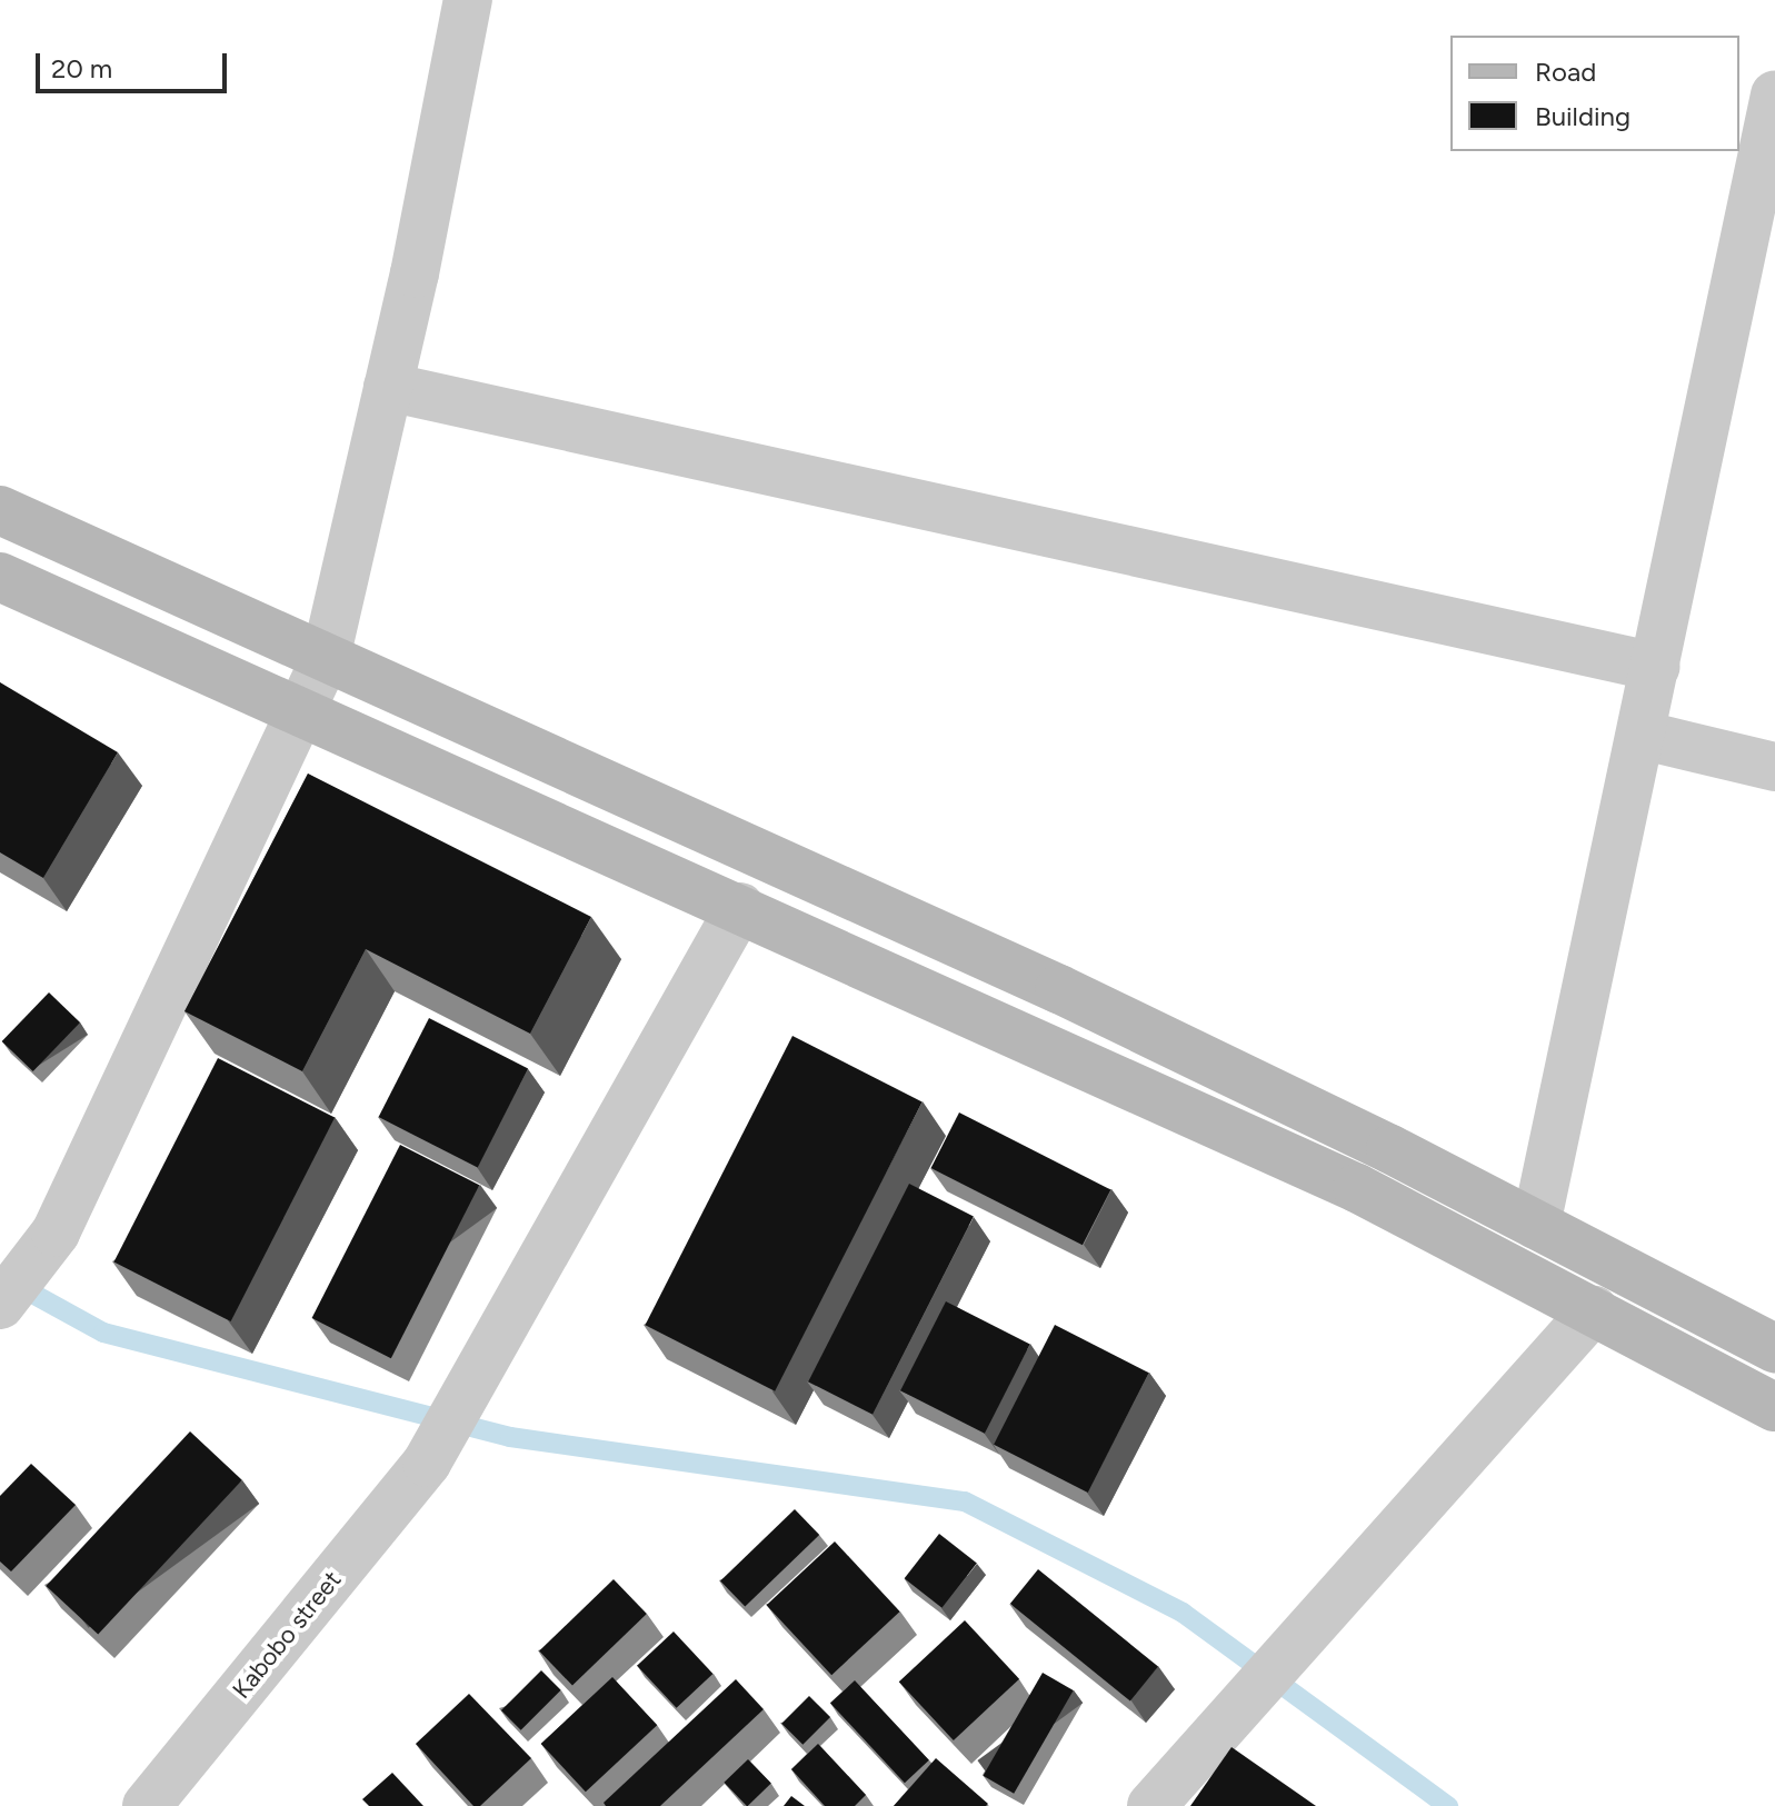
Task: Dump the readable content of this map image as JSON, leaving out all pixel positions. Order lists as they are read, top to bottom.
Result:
{
  "streets": {
    "street": ["Kabobo street"]
  },
  "legend": ["Road", "Building"],
  "scale_bar": "20 m"
}
